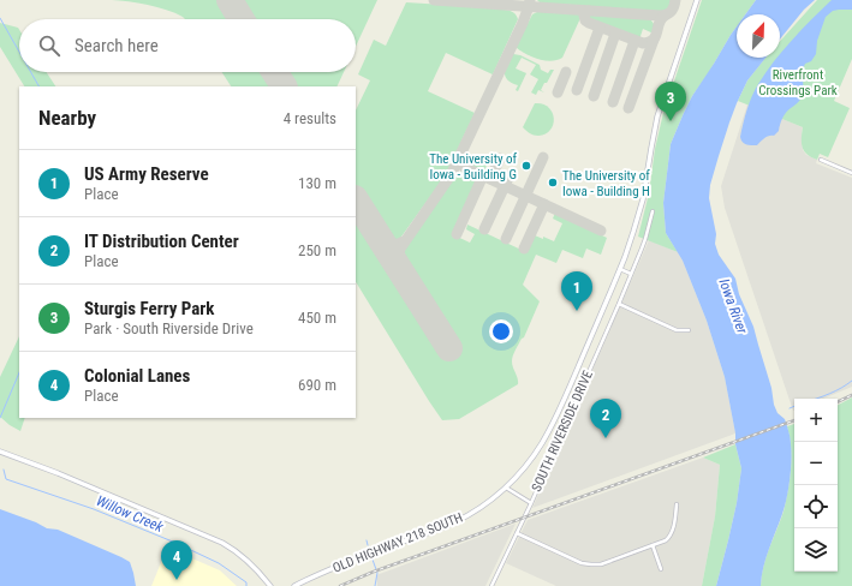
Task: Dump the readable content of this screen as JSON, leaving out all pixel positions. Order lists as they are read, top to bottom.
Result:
{
  "streets": {
    "main road": ["OLD HIGHWAY 218 SOUTH"],
    "street": ["SOUTH RIVERSIDE DRIVE"]
  },
  "water": ["Iowa River", "Willow Creek"],
  "parks": ["Riverfront Crossings Park"],
  "places": ["The University of Iowa - Building G", "The University of Iowa - Building H"],
  "north": "top right",
  "page": {
    "search": "Search here",
    "pins": [
      "3",
      "1",
      "2",
      "4"
    ],
    "heading": ["Nearby", "4 results"],
    "list": [
      {
        "mark": "1",
        "name": "US Army Reserve",
        "note": "Place",
        "value": "130 m"
      },
      {
        "mark": "2",
        "name": "IT Distribution Center",
        "note": "Place",
        "value": "250 m"
      },
      {
        "mark": "3",
        "name": "Sturgis Ferry Park",
        "note": "Park · South Riverside Drive",
        "value": "450 m"
      },
      {
        "mark": "4",
        "name": "Colonial Lanes",
        "note": "Place",
        "value": "690 m"
      }
    ],
    "map_buttons": ["+", "−"]
  }
}
